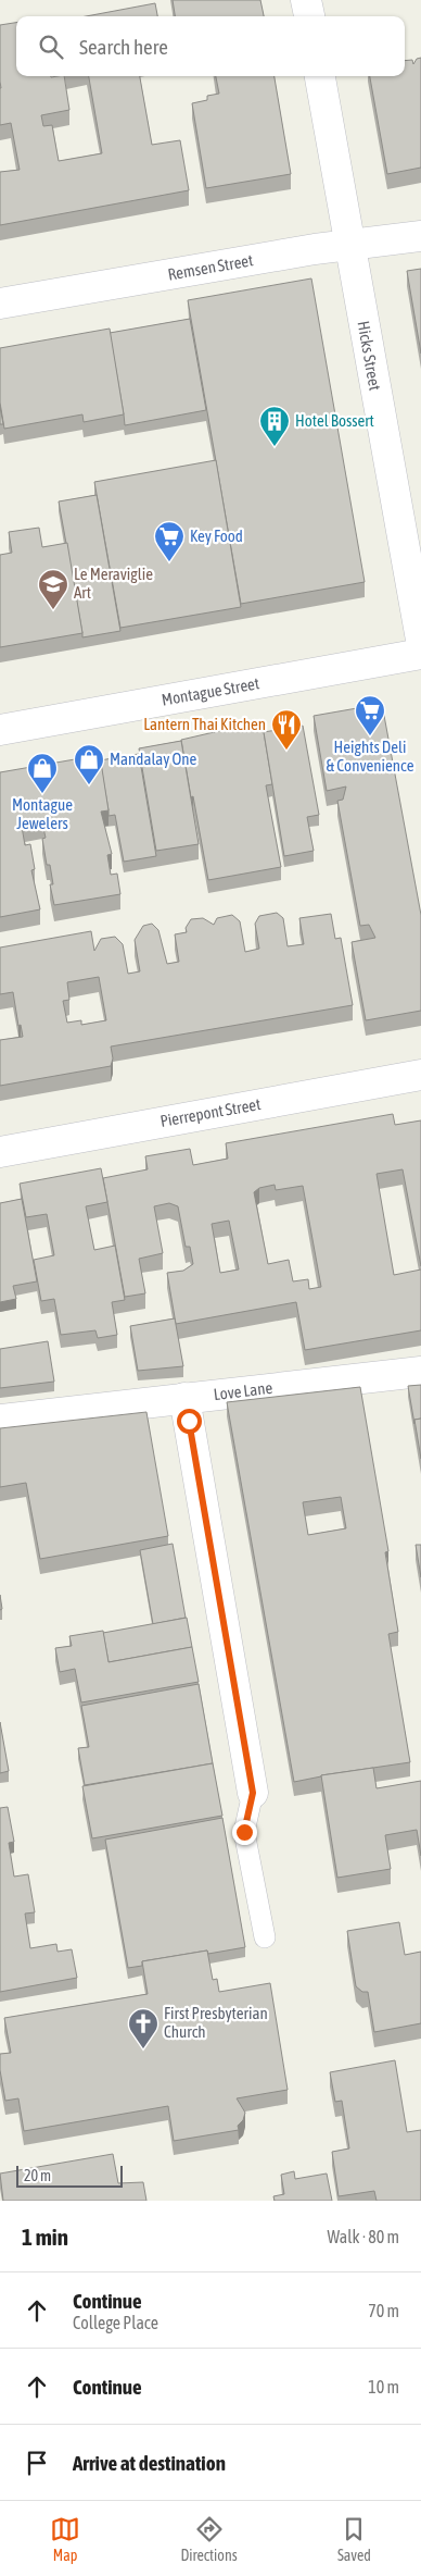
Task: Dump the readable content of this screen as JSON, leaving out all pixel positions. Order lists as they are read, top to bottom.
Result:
{
  "streets": {
    "street": [
      "Remsen Street",
      "Hicks Street",
      "Montague Street",
      "Pierrepont Street",
      "Love Lane"
    ]
  },
  "crossings": [
    ["Remsen Street", "Hicks Street"]
  ],
  "places": {
    "building": ["Hotel Bossert"],
    "supermarket": ["Key Food", "Heights Deli & Convenience"],
    "school or university": ["Le Meraviglie Art"],
    "restaurant": ["Lantern Thai Kitchen"],
    "shop": ["Mandalay One", "Montague Jewelers"],
    "church": ["First Presbyterian Church"]
  },
  "scale_bar": "20 m",
  "page": {
    "search": "Search here",
    "scale": "20 m",
    "heading": ["1 min", "Walk · 80 m"],
    "list": [
      ["Continue", "College Place", "70 m"],
      ["Continue", "10 m"],
      "Arrive at destination"
    ],
    "nav": ["Map", "Directions", "Saved"]
  }
}
